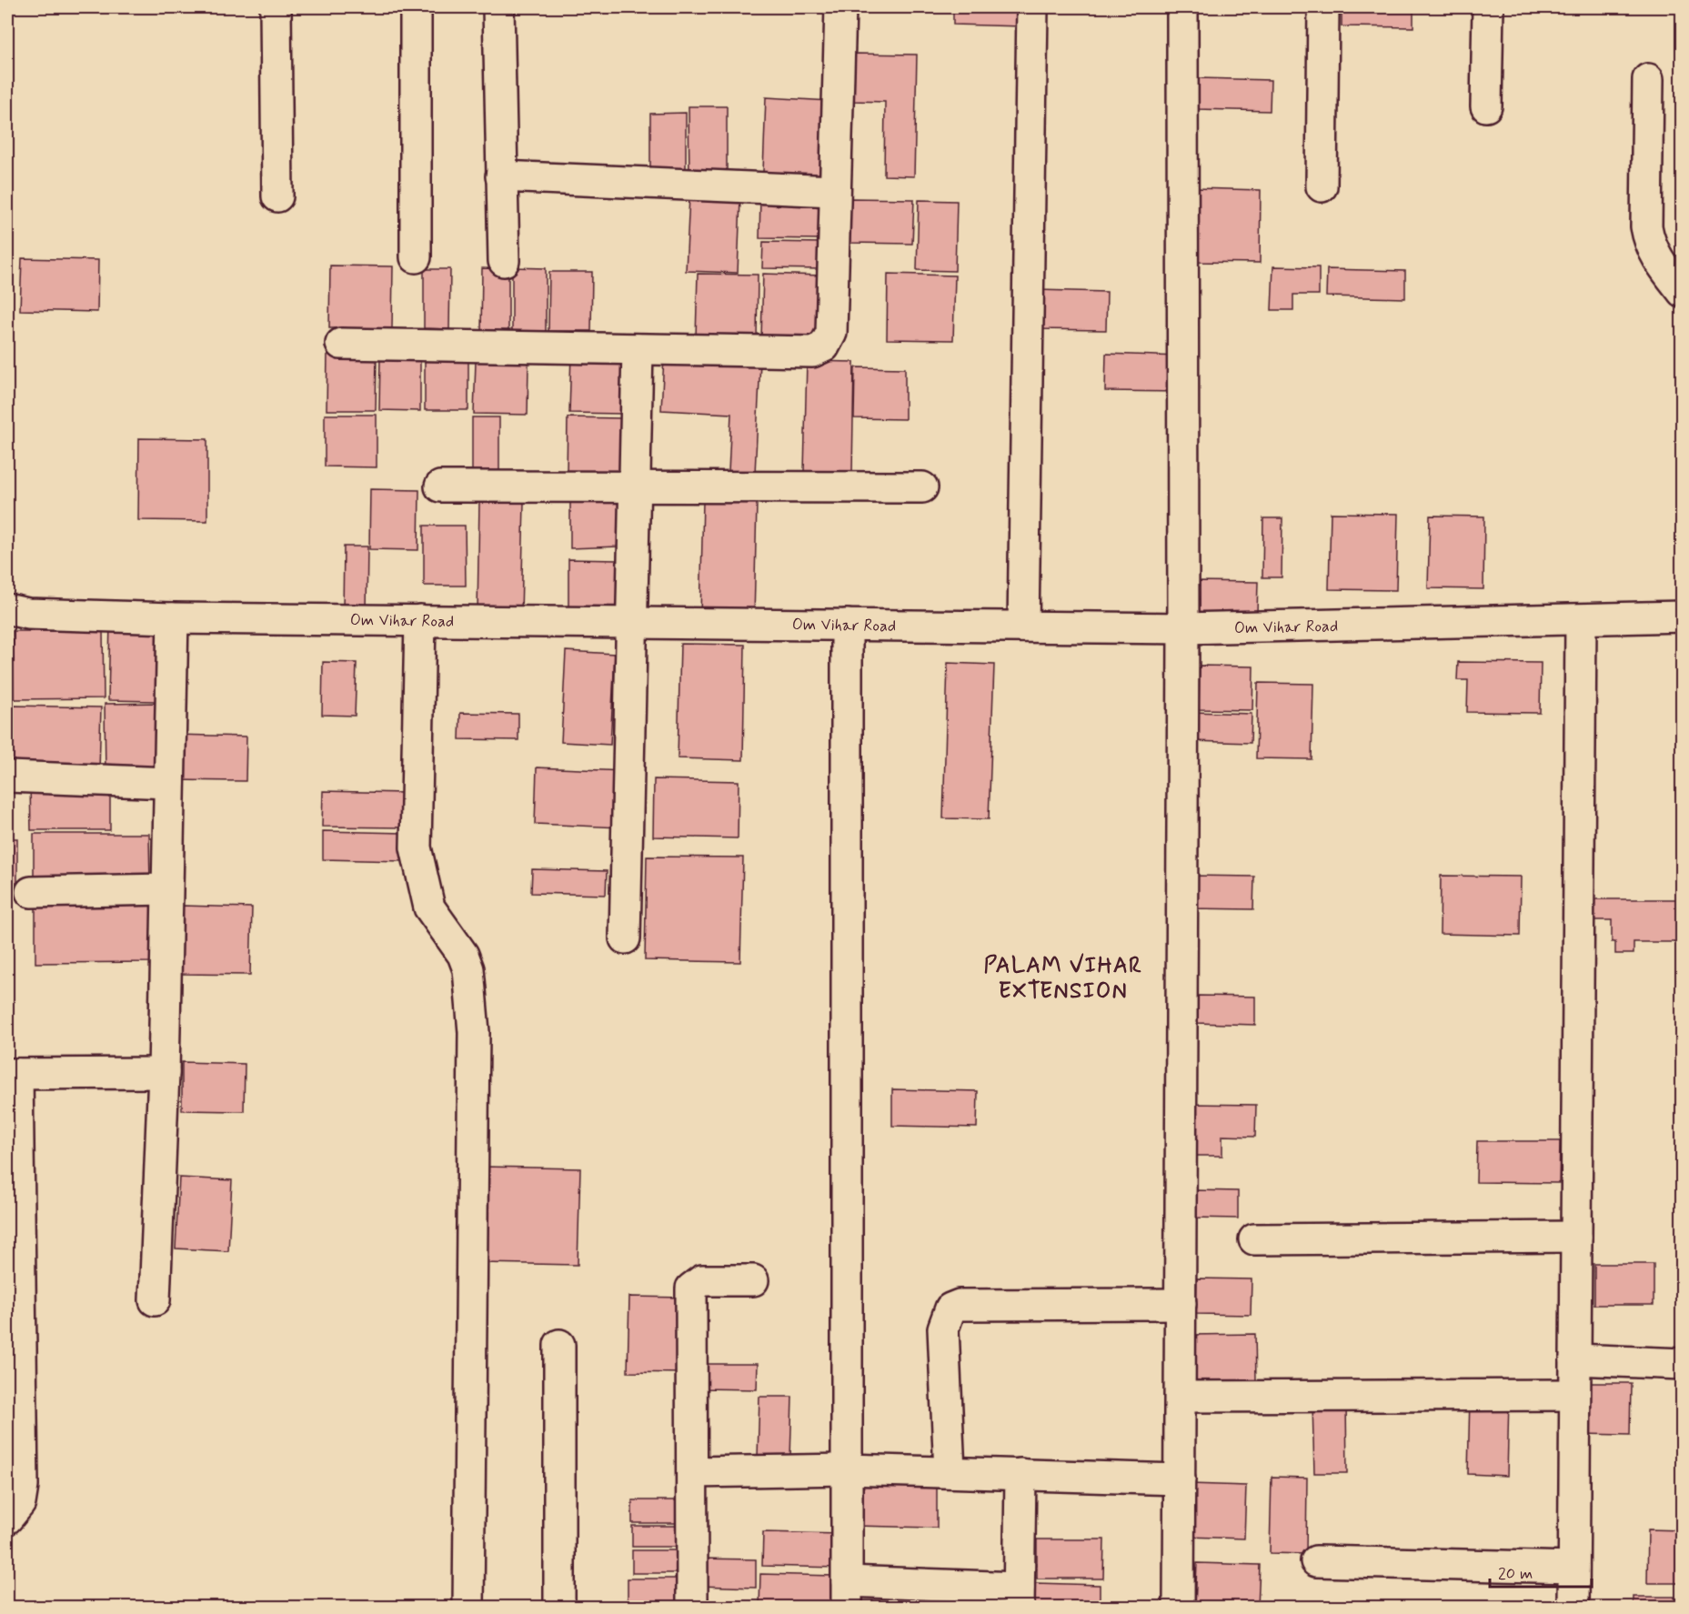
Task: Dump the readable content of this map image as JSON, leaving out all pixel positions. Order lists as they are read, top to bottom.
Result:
{
  "streets": {
    "street": ["Om Vihar Road"]
  },
  "districts": ["PALAM VIHAR EXTENSION"],
  "scale_bar": "20 m"
}
